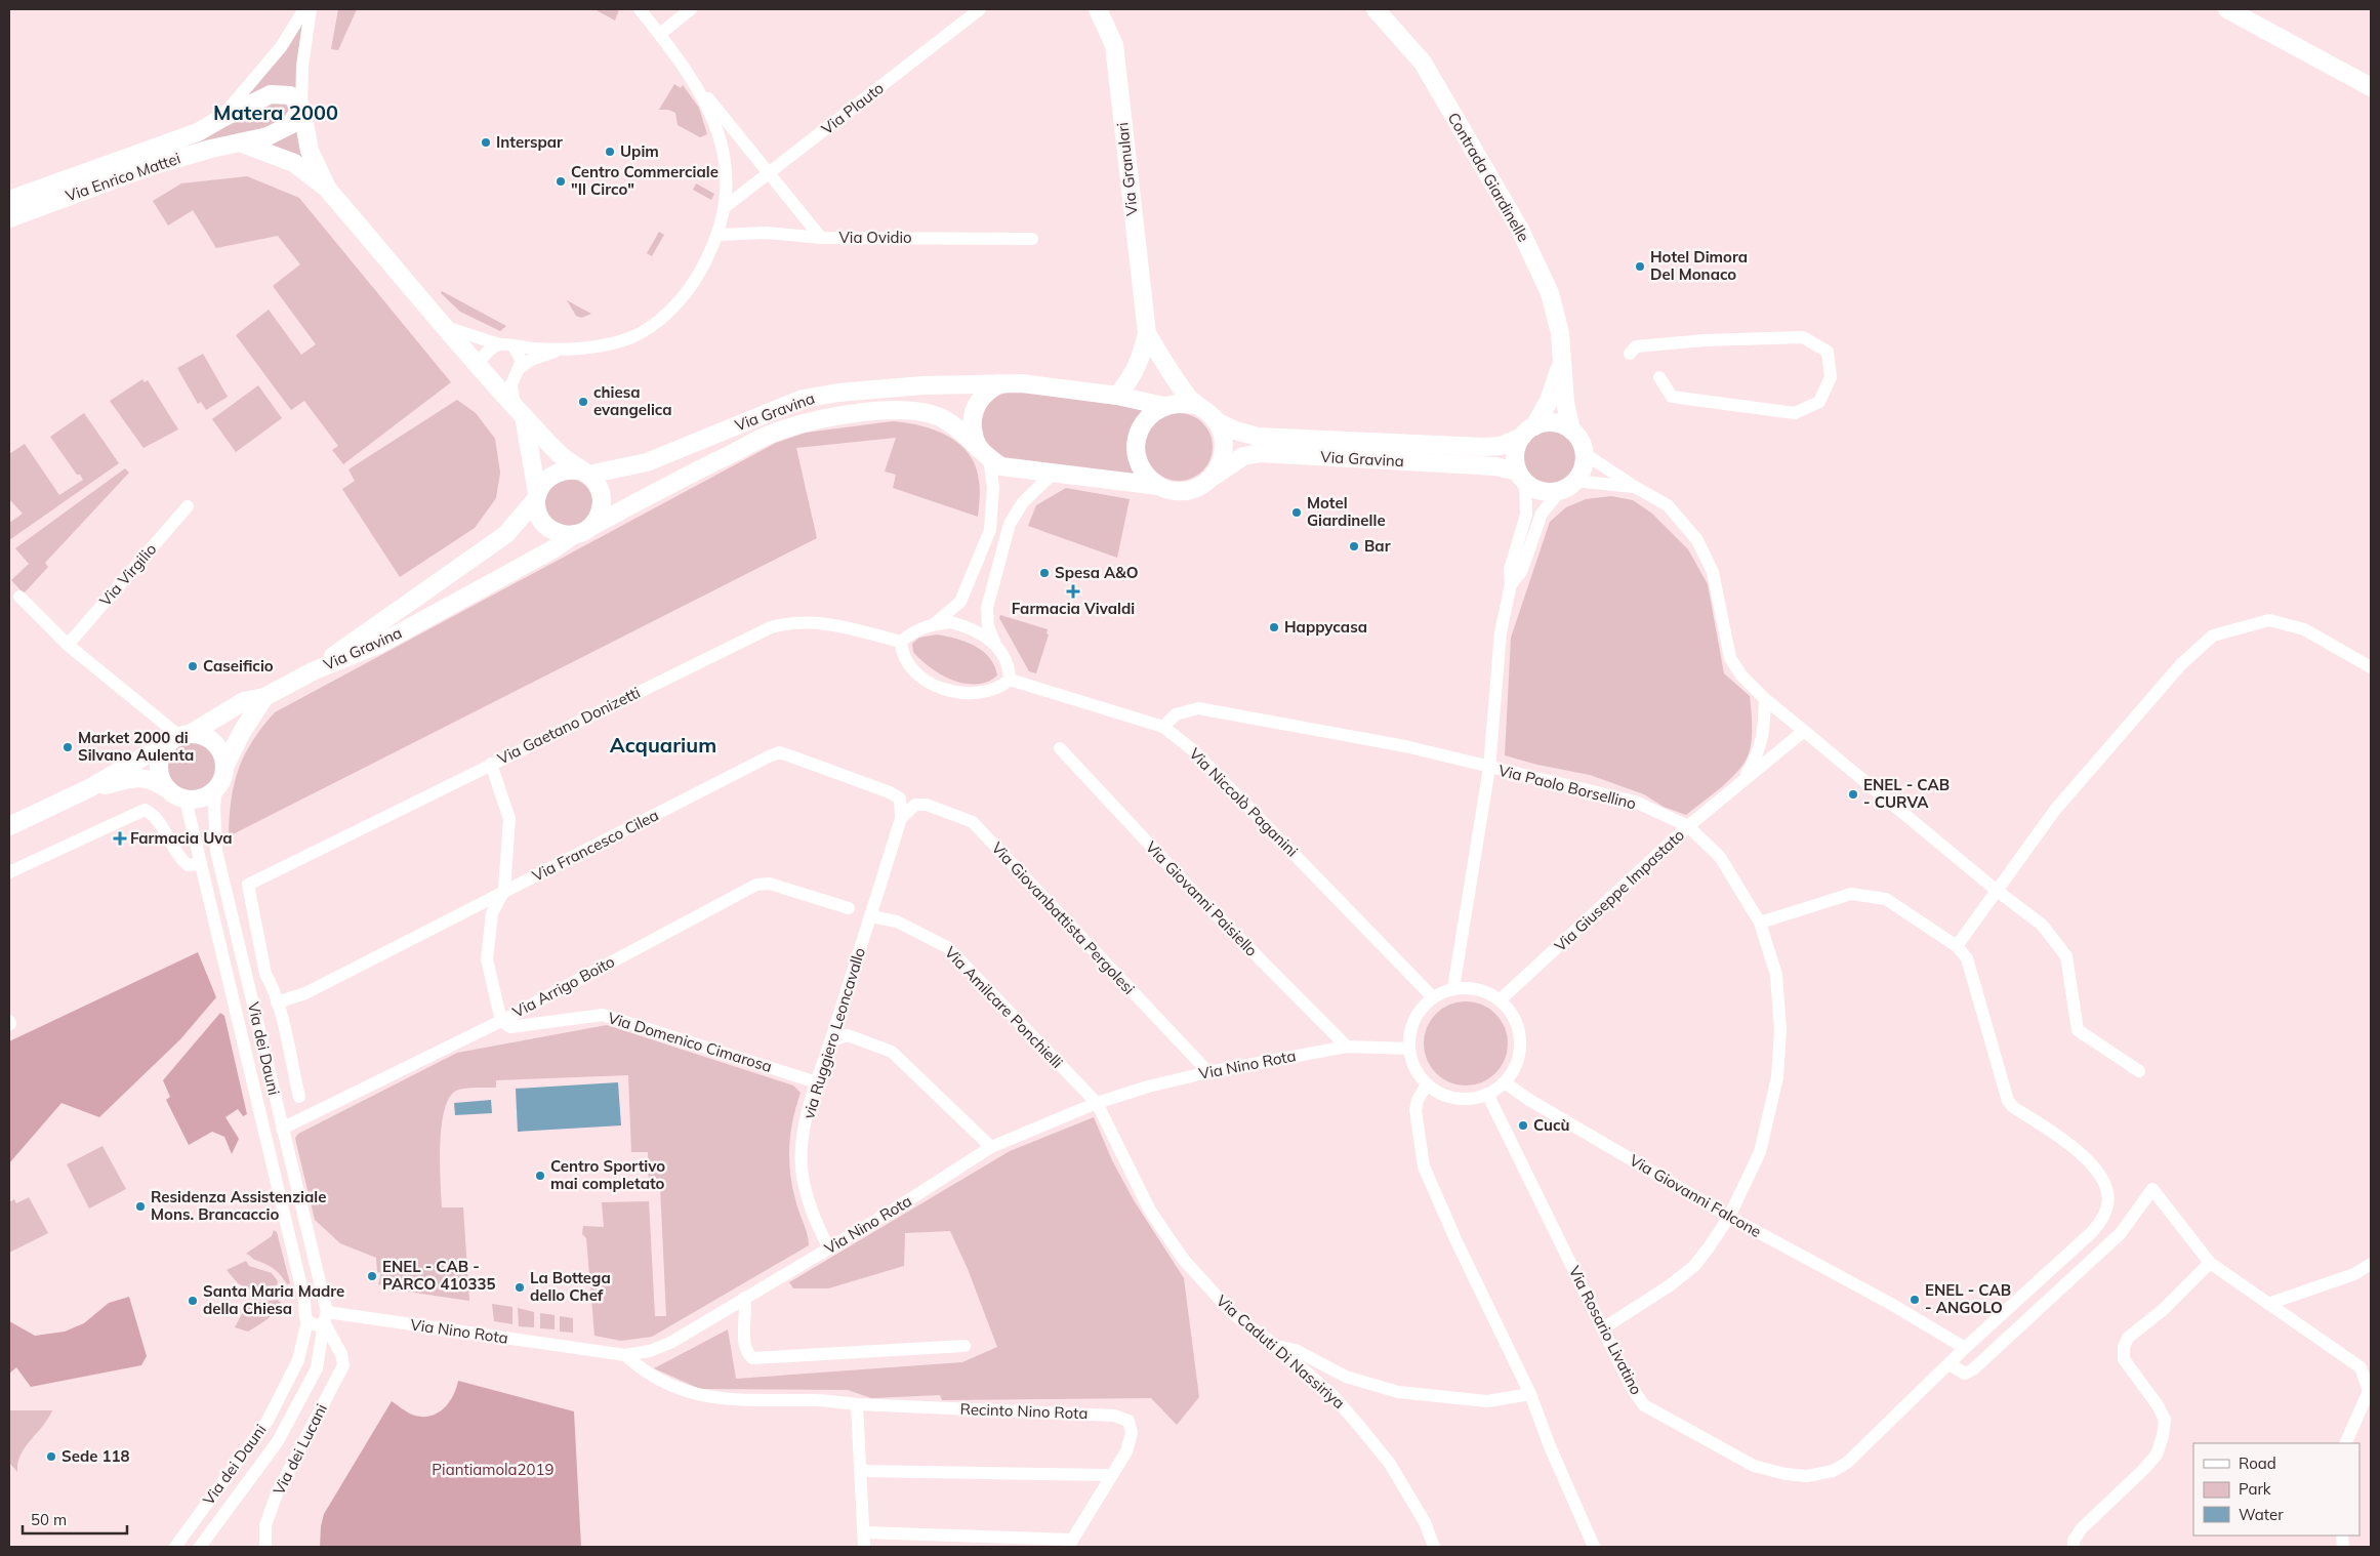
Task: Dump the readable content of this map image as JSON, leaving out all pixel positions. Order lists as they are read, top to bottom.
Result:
{
  "streets": {
    "main road": [
      "Via Granulari",
      "Via Enrico Mattei",
      "Contrada Giardinelle",
      "Via Gravina"
    ],
    "street": [
      "Via Plauto",
      "Via Ovidio",
      "Via Virgilio",
      "Via Gaetano Donizetti",
      "Via Paolo Borsellino",
      "Via Niccolò Paganini",
      "Via Francesco Cilea",
      "Via Giuseppe Impastato",
      "Via Giovanni Paisiello",
      "Via Giovanbattista Pergolesi",
      "Via Arrigo Boito",
      "Via Amilcare Ponchielli",
      "via Ruggiero Leoncavallo",
      "Via Domenico Cimarosa",
      "Via dei Dauni",
      "Via Nino Rota",
      "Via Giovanni Falcone",
      "Via Rosario Livatino",
      "Via Caduti Di Nassiriya",
      "Recinto Nino Rota",
      "Via dei Lucani"
    ]
  },
  "crossings": [
    ["Contrada Giardinelle", "Via Gravina"],
    ["Via Gaetano Donizetti", "Via Niccolò Paganini"],
    ["Via Gaetano Donizetti", "Via Francesco Cilea"],
    ["Via Paolo Borsellino", "Via Niccolò Paganini"],
    ["Via Paolo Borsellino", "Via Giuseppe Impastato"],
    ["Via Paolo Borsellino", "Via Giovanni Falcone"],
    ["Via Paolo Borsellino", "Via Rosario Livatino"],
    ["Via Niccolò Paganini", "Via Giuseppe Impastato"],
    ["Via Niccolò Paganini", "Via Nino Rota"],
    ["Via Niccolò Paganini", "Via Giovanni Falcone"],
    ["Via Niccolò Paganini", "Via Rosario Livatino"],
    ["Via Francesco Cilea", "Via Giovanbattista Pergolesi"],
    ["Via Francesco Cilea", "via Ruggiero Leoncavallo"],
    ["Via Giuseppe Impastato", "Via Nino Rota"],
    ["Via Giuseppe Impastato", "Via Giovanni Falcone"],
    ["Via Giuseppe Impastato", "Via Rosario Livatino"],
    ["Via Giovanni Paisiello", "Via Nino Rota"],
    ["Via Giovanbattista Pergolesi", "via Ruggiero Leoncavallo"],
    ["Via Giovanbattista Pergolesi", "Via Nino Rota"],
    ["Via Arrigo Boito", "Via Domenico Cimarosa"],
    ["Via Arrigo Boito", "Via dei Dauni"],
    ["Via Amilcare Ponchielli", "via Ruggiero Leoncavallo"],
    ["Via Amilcare Ponchielli", "Via Nino Rota"],
    ["Via Amilcare Ponchielli", "Via Caduti Di Nassiriya"],
    ["via Ruggiero Leoncavallo", "Via Domenico Cimarosa"],
    ["via Ruggiero Leoncavallo", "Via Nino Rota"],
    ["Via dei Dauni", "Via Nino Rota"],
    ["Via Nino Rota", "Via Giovanni Falcone"],
    ["Via Nino Rota", "Via Rosario Livatino"],
    ["Via Nino Rota", "Via Caduti Di Nassiriya"],
    ["Via Nino Rota", "Recinto Nino Rota"],
    ["Via Giovanni Falcone", "Via Rosario Livatino"]
  ],
  "districts": ["Matera 2000", "Acquarium"],
  "parks": ["Piantiamola2019"],
  "places": {
    "other": [
      "Interspar",
      "Upim",
      "Centro Commerciale \"Il Circo\"",
      "Hotel Dimora Del Monaco",
      "chiesa evangelica",
      "Motel Giardinelle",
      "Bar",
      "Spesa A&O",
      "Happycasa",
      "Caseificio",
      "Market 2000 di Silvano Aulenta",
      "ENEL - CAB - CURVA",
      "Cucù",
      "Centro Sportivo mai completato",
      "Residenza Assistenziale Mons. Brancaccio",
      "ENEL - CAB - PARCO 410335",
      "La Bottega dello Chef",
      "ENEL - CAB - ANGOLO",
      "Santa Maria Madre della Chiesa",
      "Sede 118"
    ],
    "health": ["Farmacia Vivaldi", "Farmacia Uva"]
  },
  "legend": ["Road", "Park", "Water"],
  "scale_bar": "50 m"
}
